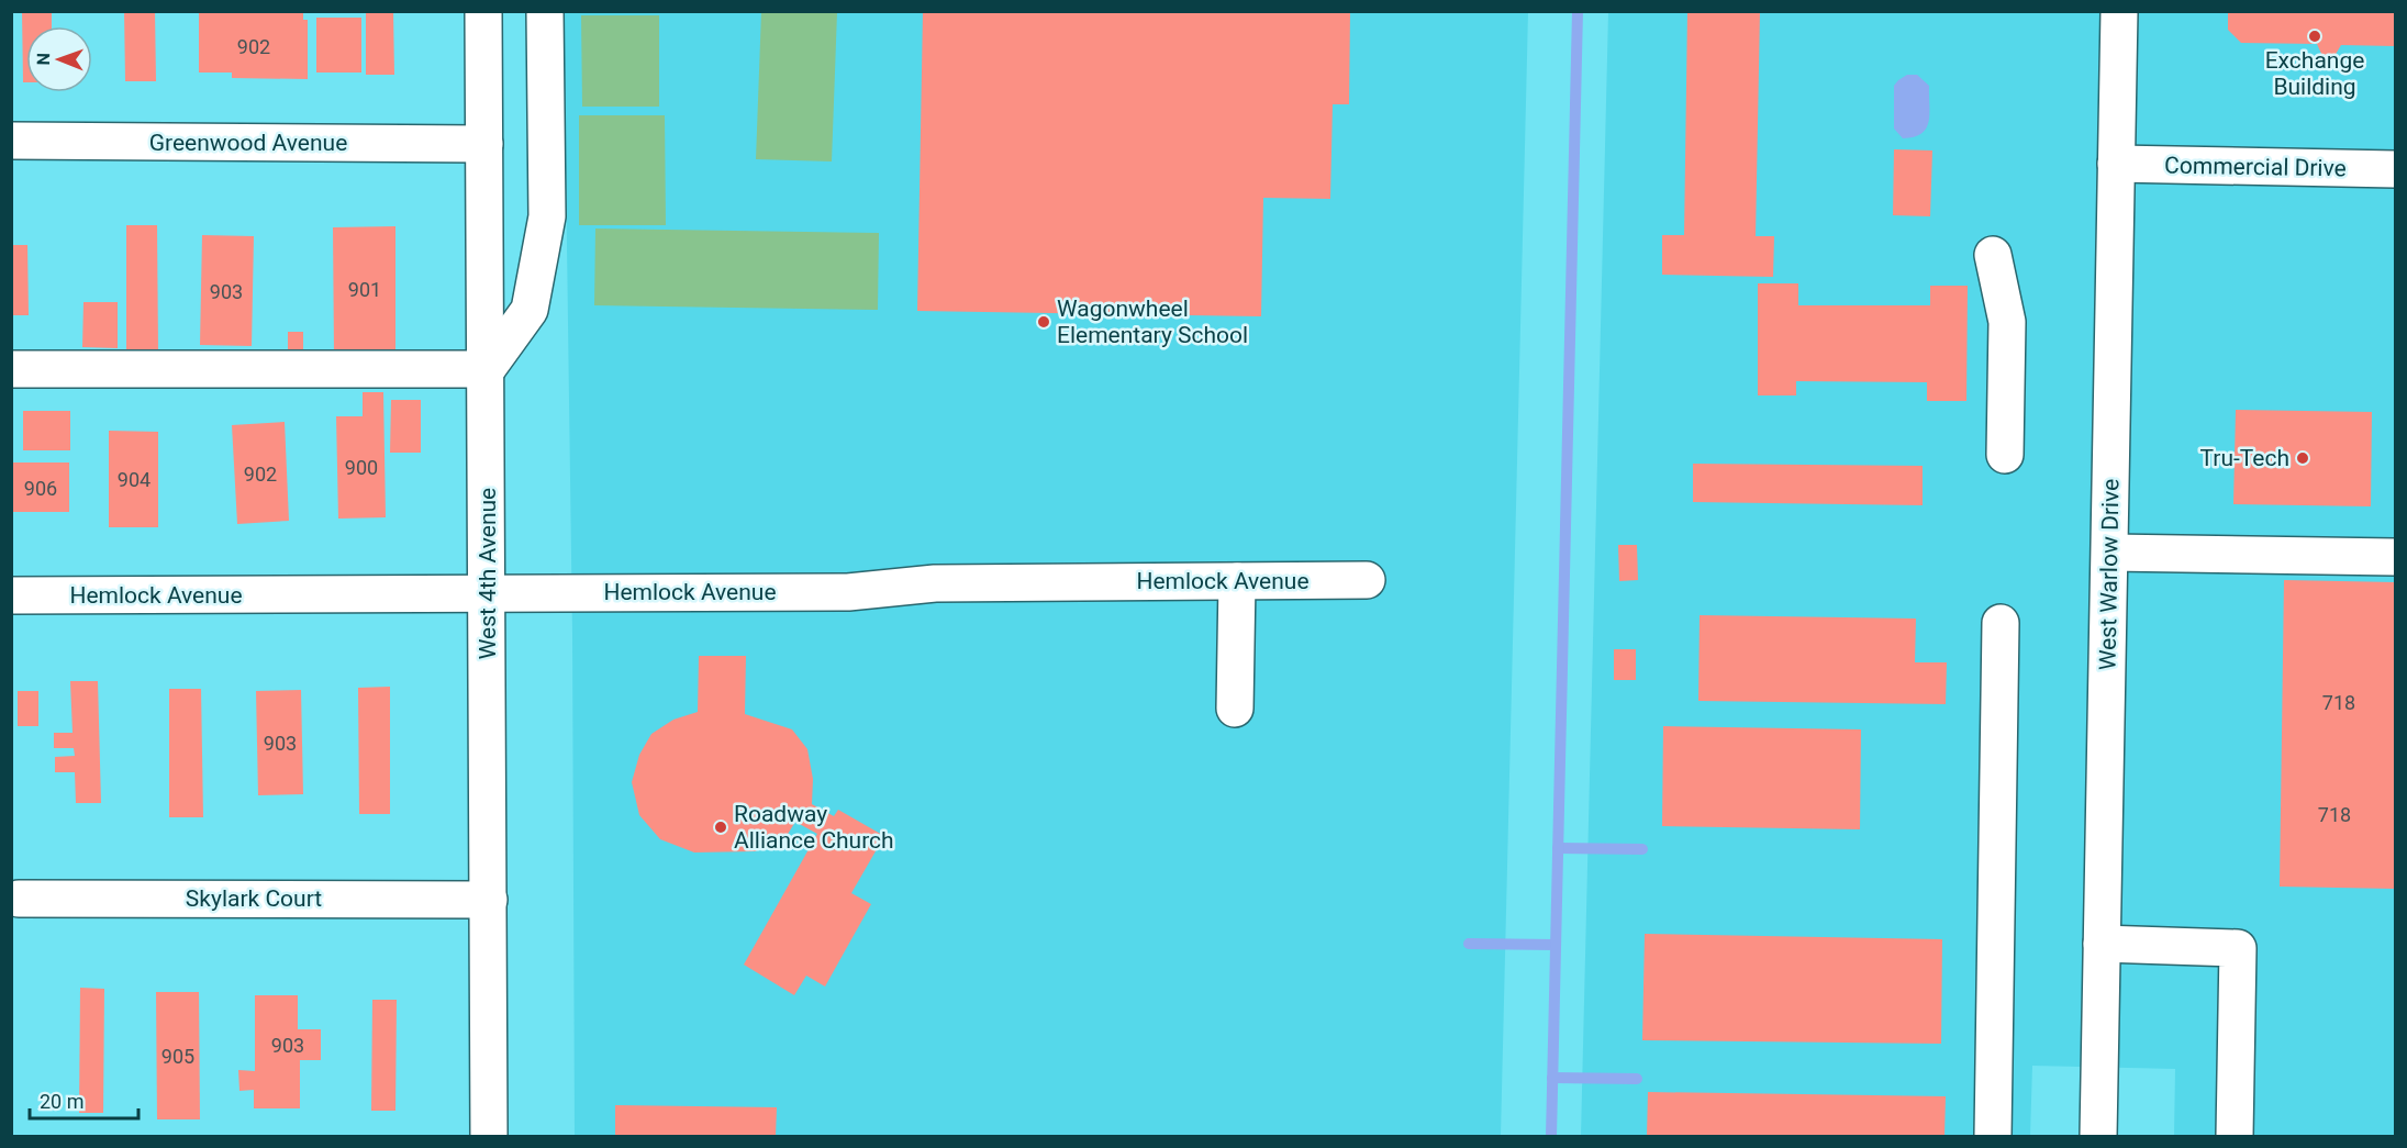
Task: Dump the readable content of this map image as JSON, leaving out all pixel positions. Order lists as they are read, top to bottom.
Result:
{
  "streets": {
    "street": [
      "Greenwood Avenue",
      "Commercial Drive",
      "West 4th Avenue",
      "West Warlow Drive",
      "Hemlock Avenue",
      "Skylark Court"
    ]
  },
  "crossings": [
    ["Greenwood Avenue", "West 4th Avenue"],
    ["Commercial Drive", "West Warlow Drive"],
    ["West 4th Avenue", "Hemlock Avenue"],
    ["West 4th Avenue", "Skylark Court"]
  ],
  "places": [
    "Exchange Building",
    "Wagonwheel Elementary School",
    "Tru-Tech",
    "Roadway Alliance Church"
  ],
  "house_numbers": [
    "902",
    "901",
    "903",
    "900",
    "902",
    "904",
    "906",
    "718",
    "903",
    "718",
    "903",
    "905"
  ],
  "scale_bar": "20 m",
  "north": "left"
}
